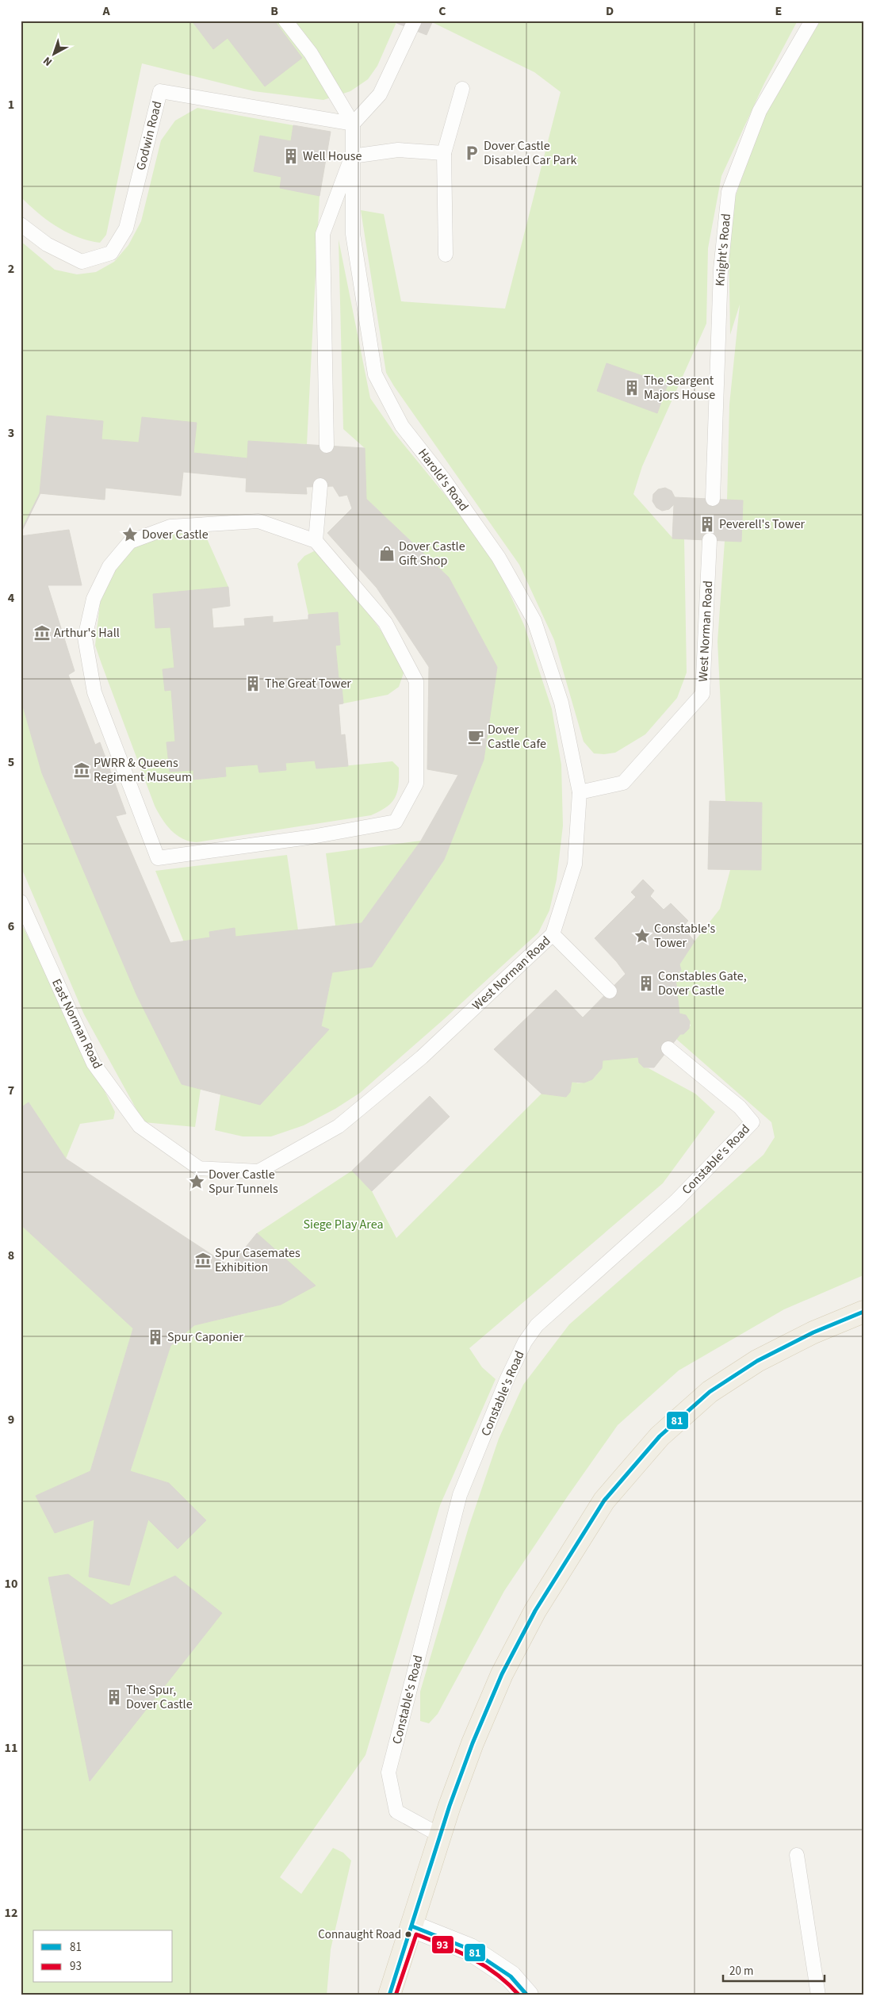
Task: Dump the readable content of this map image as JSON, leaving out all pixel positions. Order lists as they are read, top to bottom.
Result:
{
  "streets": {
    "lane": [
      "Godwin Road",
      "Knight's Road",
      "Harold's Road",
      "West Norman Road",
      "East Norman Road",
      "Constable's Road"
    ]
  },
  "crossings": [
    ["Harold's Road", "West Norman Road"],
    ["West Norman Road", "East Norman Road"]
  ],
  "parks": ["Siege Play Area"],
  "places": {
    "parking": ["Dover Castle Disabled Car Park"],
    "building": [
      "Well House",
      "The Seargent Majors House",
      "Peverell's Tower",
      "The Great Tower",
      "Constables Gate, Dover Castle",
      "Spur Caponier",
      "The Spur, Dover Castle"
    ],
    "place": ["Dover Castle", "Constable's Tower", "Dover Castle Spur Tunnels"],
    "shop": ["Dover Castle Gift Shop"],
    "museum": ["Arthur's Hall", "PWRR & Queens Regiment Museum", "Spur Casemates Exhibition"],
    "cafe": ["Dover Castle Cafe"],
    "other": ["Connaught Road"]
  },
  "lines": ["transit line 81", "transit line 93"],
  "legend": ["81", "93"],
  "scale_bar": "20 m",
  "north": "bottom left",
  "grid": {
    "columns": [
      "A",
      "B",
      "C",
      "D",
      "E"
    ],
    "rows": [
      "1",
      "2",
      "3",
      "4",
      "5",
      "6",
      "7",
      "8",
      "9",
      "10",
      "11",
      "12"
    ]
  }
}
